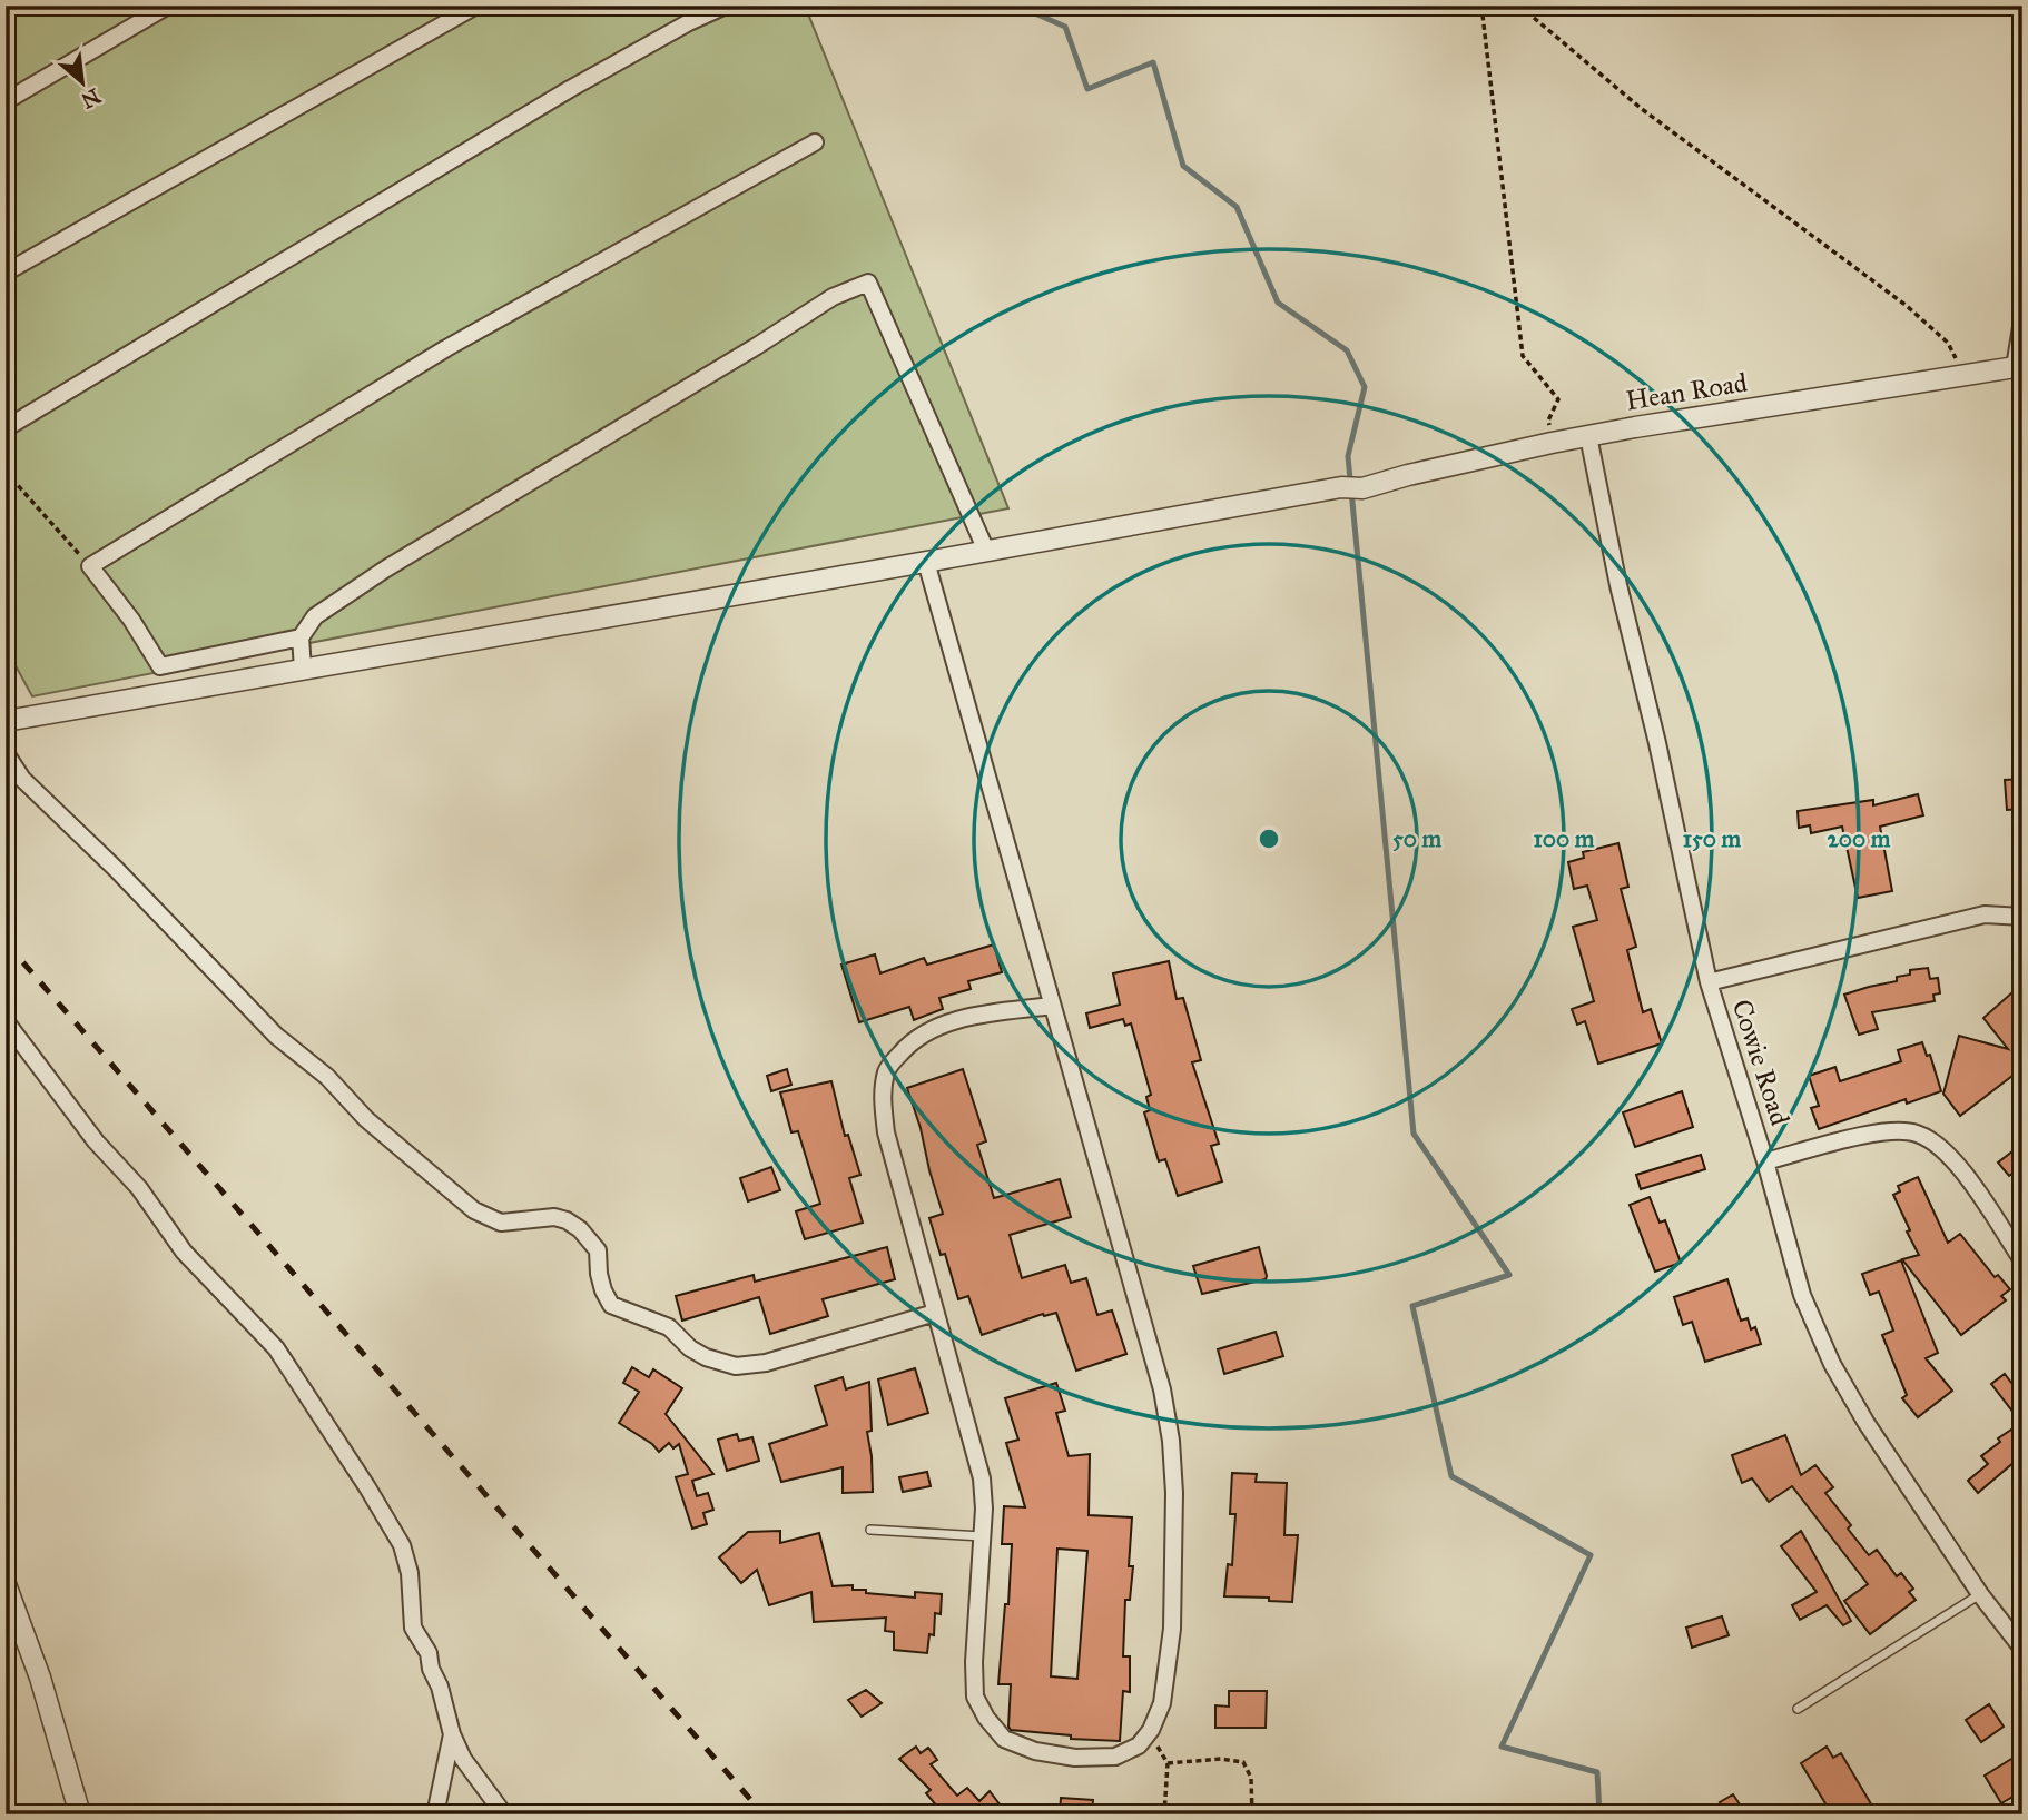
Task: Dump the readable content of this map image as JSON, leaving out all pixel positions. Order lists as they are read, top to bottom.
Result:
{
  "streets": {
    "street": ["Hean Road", "Cowie Road"]
  },
  "crossings": [
    ["Hean Road", "Cowie Road"]
  ],
  "north": "bottom right",
  "rings": [
    "50 m",
    "100 m",
    "150 m",
    "200 m"
  ]
}
